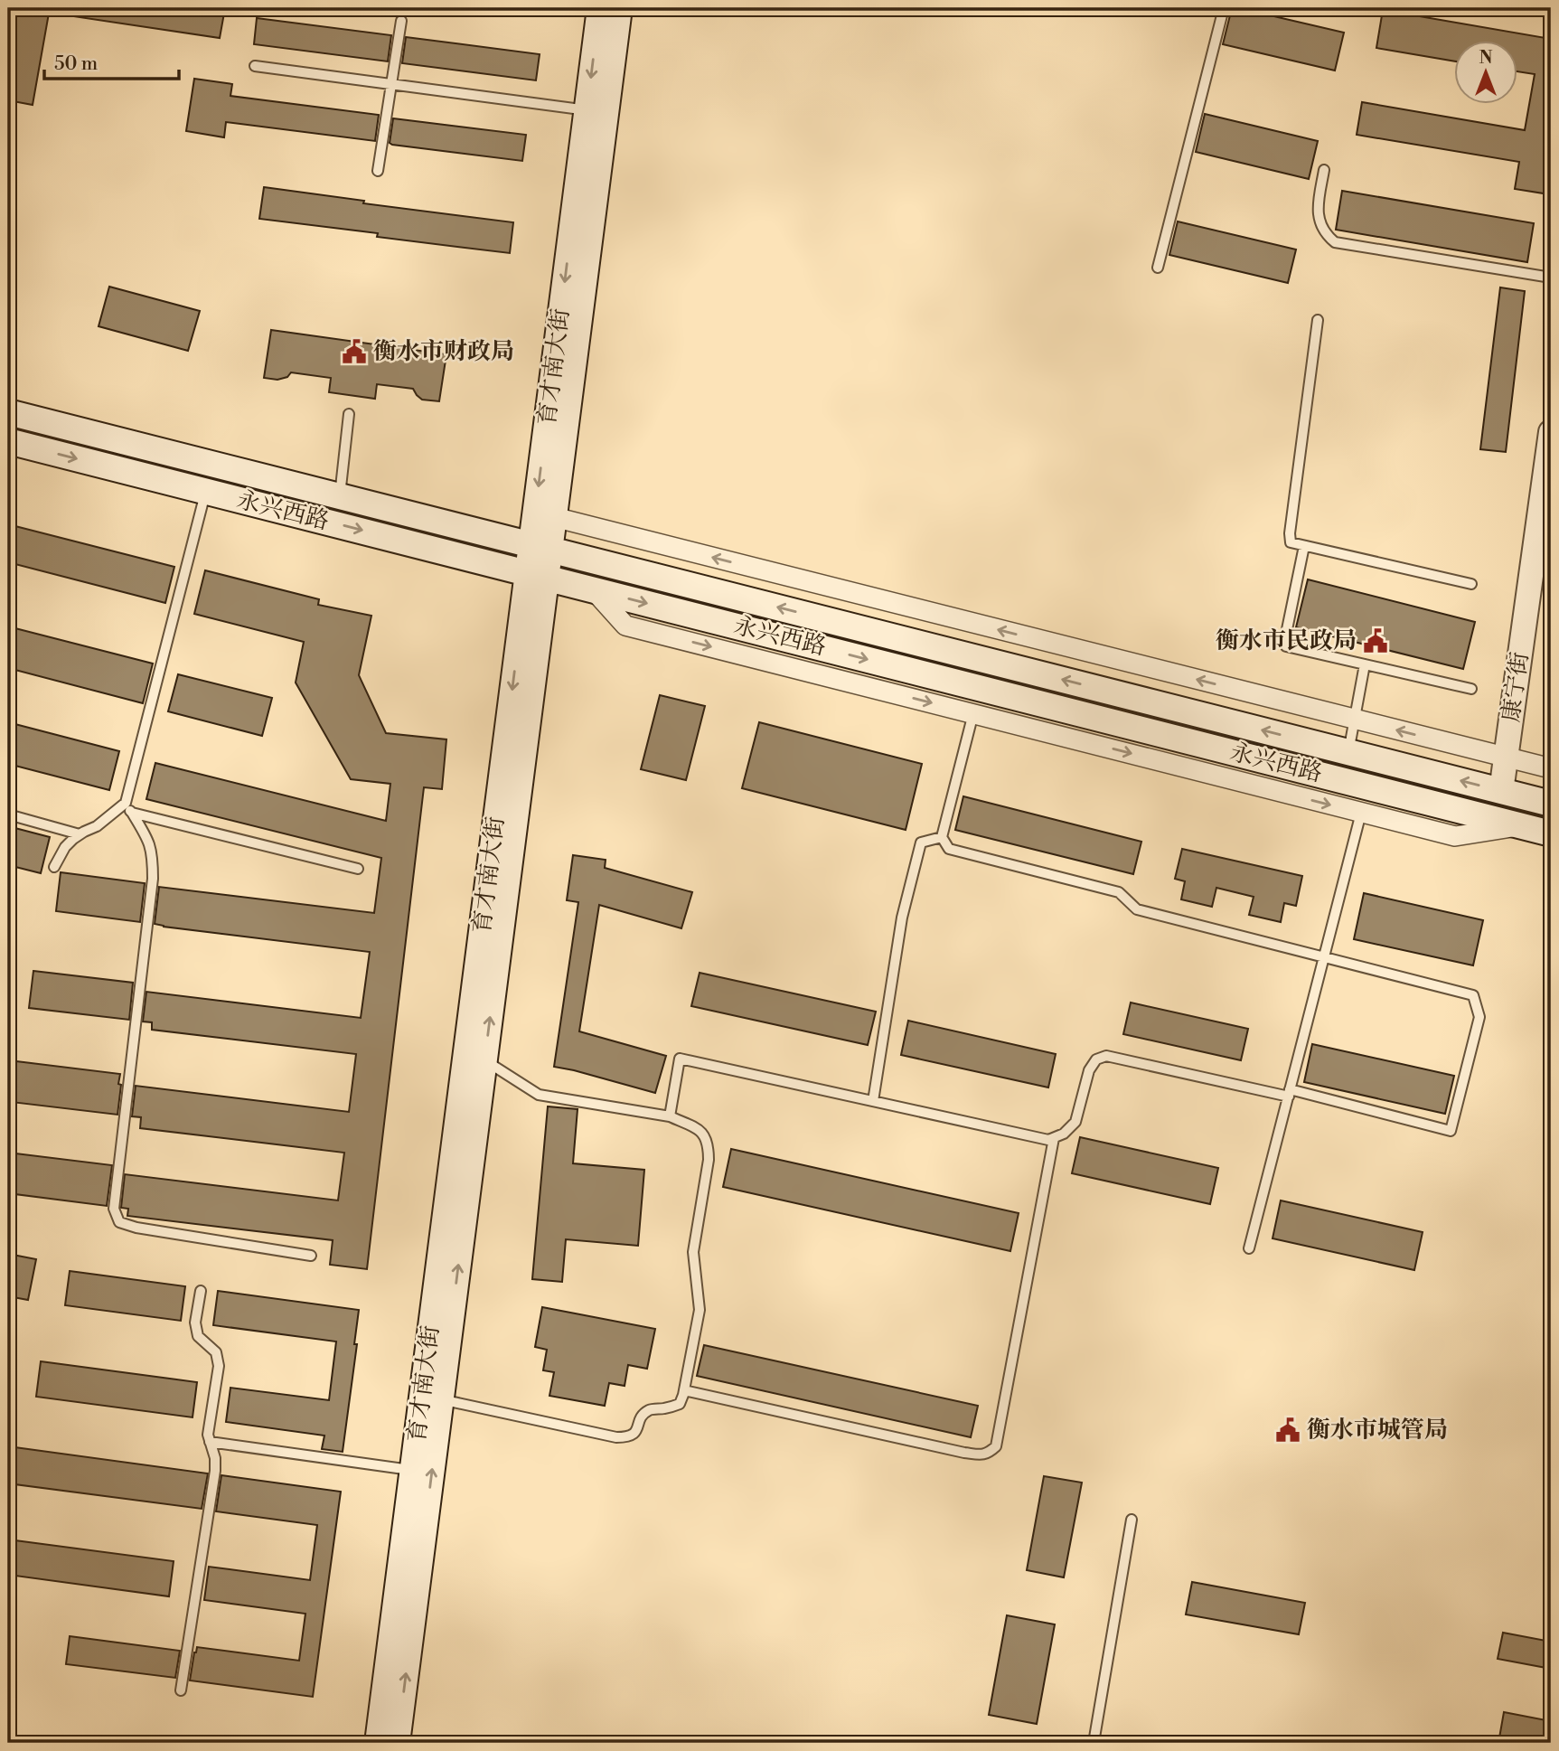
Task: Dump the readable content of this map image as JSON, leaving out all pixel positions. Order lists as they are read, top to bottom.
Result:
{
  "streets": {
    "main road": ["育才南大街", "永兴西路"],
    "street": ["康宁街"]
  },
  "crossings": [
    ["育才南大街", "永兴西路"],
    ["永兴西路", "康宁街"]
  ],
  "places": {
    "public building": ["衡水市财政局", "衡水市民政局", "衡水市城管局"]
  },
  "scale_bar": "50 m",
  "north": "top"
}
